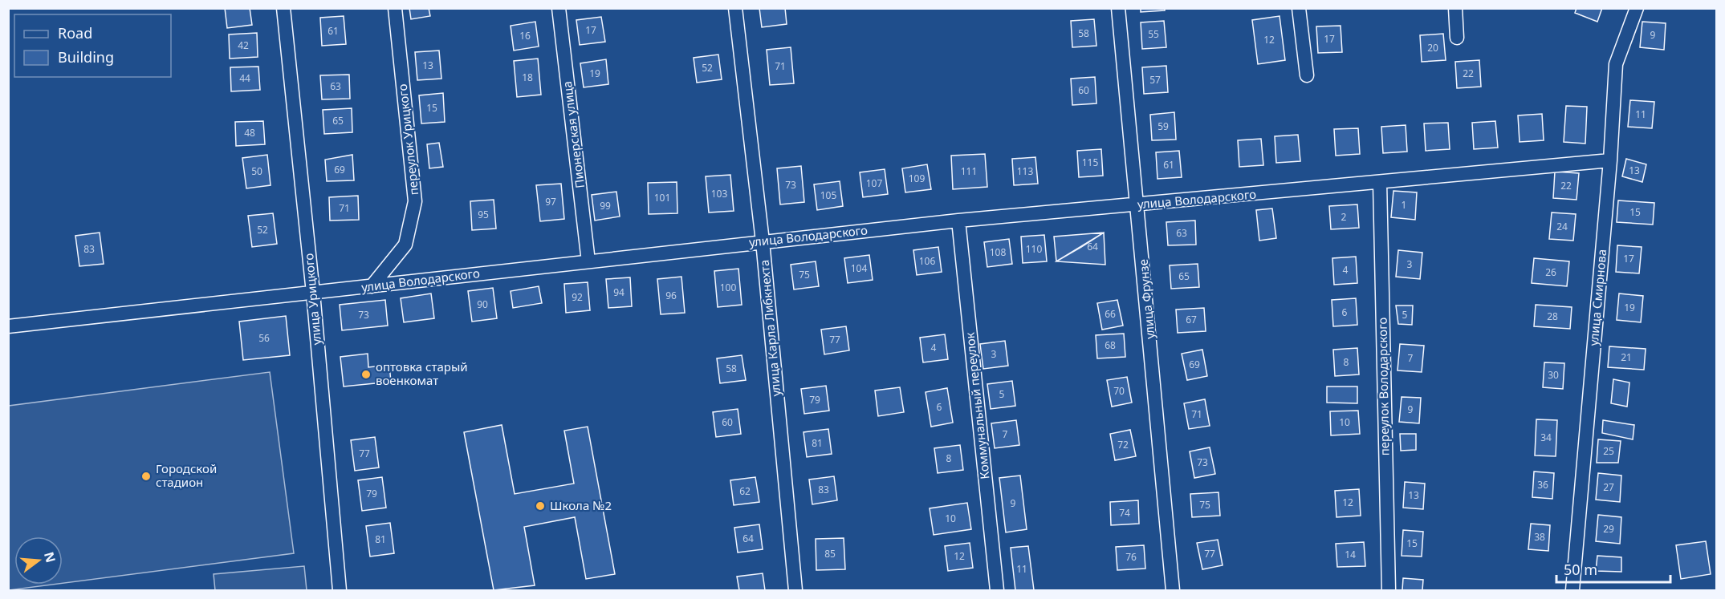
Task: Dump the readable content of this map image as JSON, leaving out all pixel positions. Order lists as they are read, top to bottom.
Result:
{
  "streets": {
    "street": [
      "Пионерская улица",
      "переулок Урицкого",
      "улица Володарского",
      "улица Смирнова",
      "улица Урицкого",
      "улица Фрунзе",
      "улица Карла Либкнехта",
      "переулок Володарского",
      "Коммунальный переулок"
    ]
  },
  "crossings": [
    ["Пионерская улица", "улица Володарского"],
    ["переулок Урицкого", "улица Володарского"],
    ["улица Володарского", "улица Смирнова"],
    ["улица Володарского", "улица Урицкого"],
    ["улица Володарского", "улица Фрунзе"],
    ["улица Володарского", "улица Карла Либкнехта"],
    ["улица Володарского", "переулок Володарского"],
    ["улица Володарского", "Коммунальный переулок"]
  ],
  "places": ["оптовка старый военкомат", "Городской стадион", "Школа №2"],
  "house_numbers": [
    "17",
    "61",
    "58",
    "55",
    "9",
    "16",
    "17",
    "12",
    "42",
    "20",
    "13",
    "71",
    "52",
    "19",
    "22",
    "18",
    "44",
    "57",
    "63",
    "60",
    "15",
    "11",
    "65",
    "59",
    "48",
    "115",
    "61",
    "69",
    "13",
    "50",
    "111",
    "113",
    "109",
    "107",
    "73",
    "22",
    "103",
    "105",
    "101",
    "97",
    "1",
    "99",
    "71",
    "15",
    "95",
    "2",
    "24",
    "52",
    "63",
    "64",
    "83",
    "110",
    "108",
    "17",
    "106",
    "3",
    "104",
    "4",
    "26",
    "75",
    "65",
    "100",
    "94",
    "96",
    "92",
    "90",
    "19",
    "6",
    "66",
    "73",
    "5",
    "28",
    "67",
    "56",
    "77",
    "68",
    "4",
    "3",
    "21",
    "7",
    "8",
    "69",
    "58",
    "30",
    "70",
    "5",
    "79",
    "6",
    "9",
    "71",
    "60",
    "10",
    "7",
    "34",
    "81",
    "72",
    "25",
    "77",
    "8",
    "73",
    "36",
    "27",
    "83",
    "62",
    "79",
    "13",
    "12",
    "9",
    "75",
    "74",
    "10",
    "29",
    "38",
    "64",
    "81",
    "15",
    "85",
    "77",
    "14",
    "12",
    "76",
    "11"
  ],
  "legend": ["Road", "Building"],
  "scale_bar": "50 m",
  "north": "right"
}
